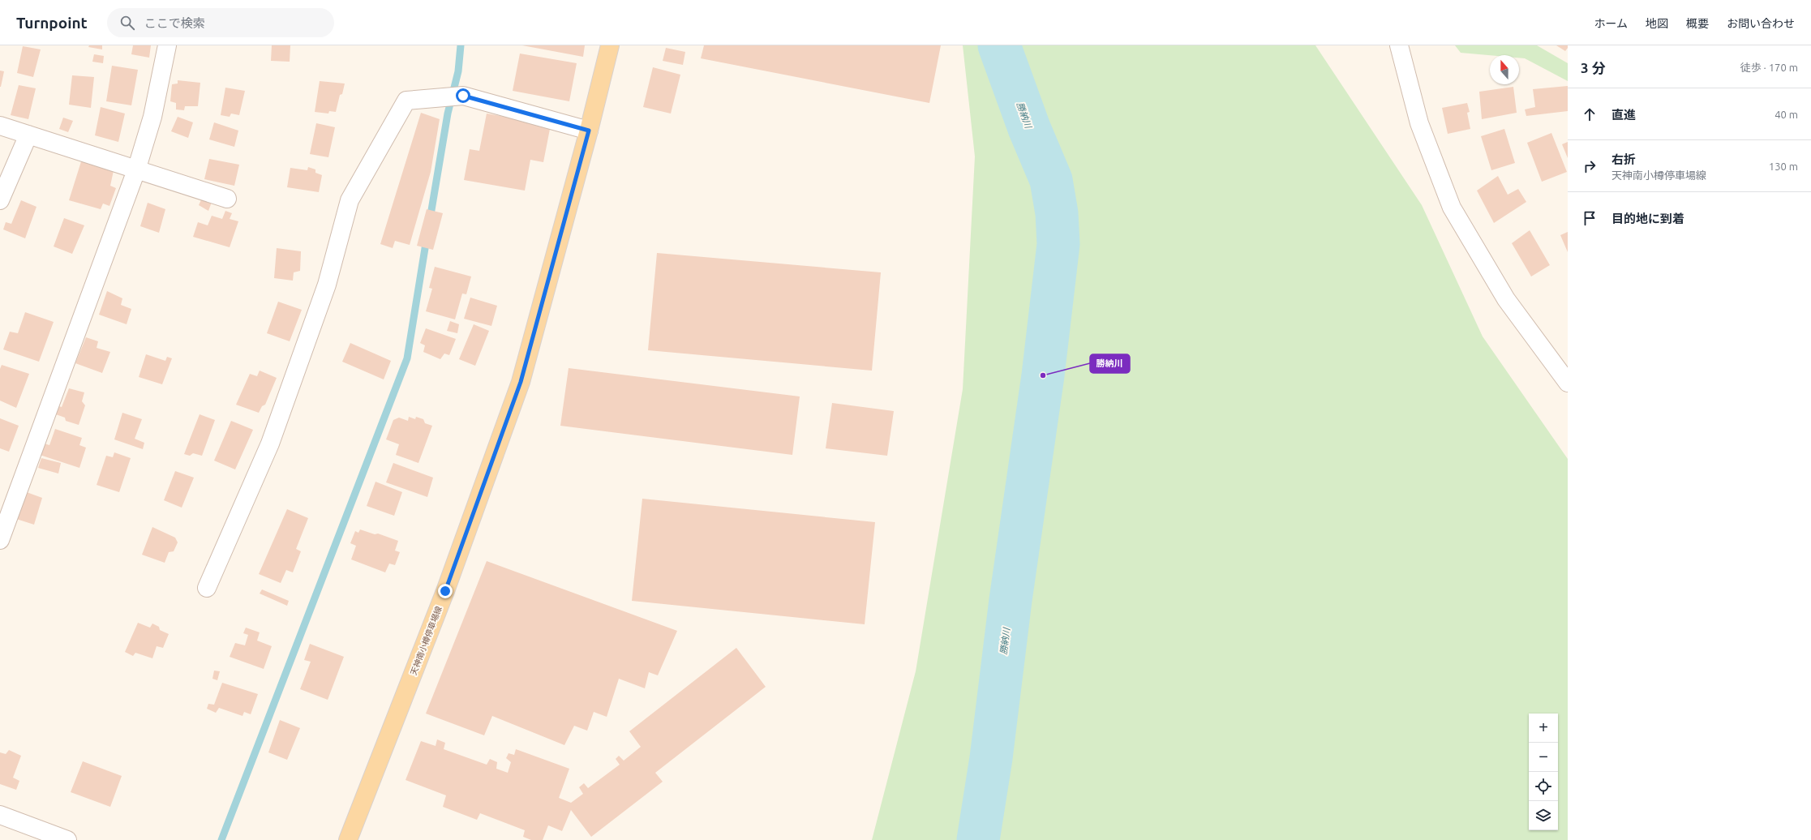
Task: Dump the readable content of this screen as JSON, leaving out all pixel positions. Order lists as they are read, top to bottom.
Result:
{
  "streets": {
    "main road": ["天神南小樽停車場線"]
  },
  "water": ["勝納川"],
  "places": ["勝納川"],
  "north": "top",
  "page": {
    "header": "Turnpoint",
    "search": "ここで検索",
    "nav": [
      "ホーム",
      "地図",
      "概要",
      "お問い合わせ"
    ],
    "heading": ["3 分", "徒歩 · 170 m"],
    "list": [
      ["直進", "40 m"],
      ["右折", "天神南小樽停車場線", "130 m"],
      "目的地に到着"
    ],
    "map_buttons": ["+", "−"]
  }
}
